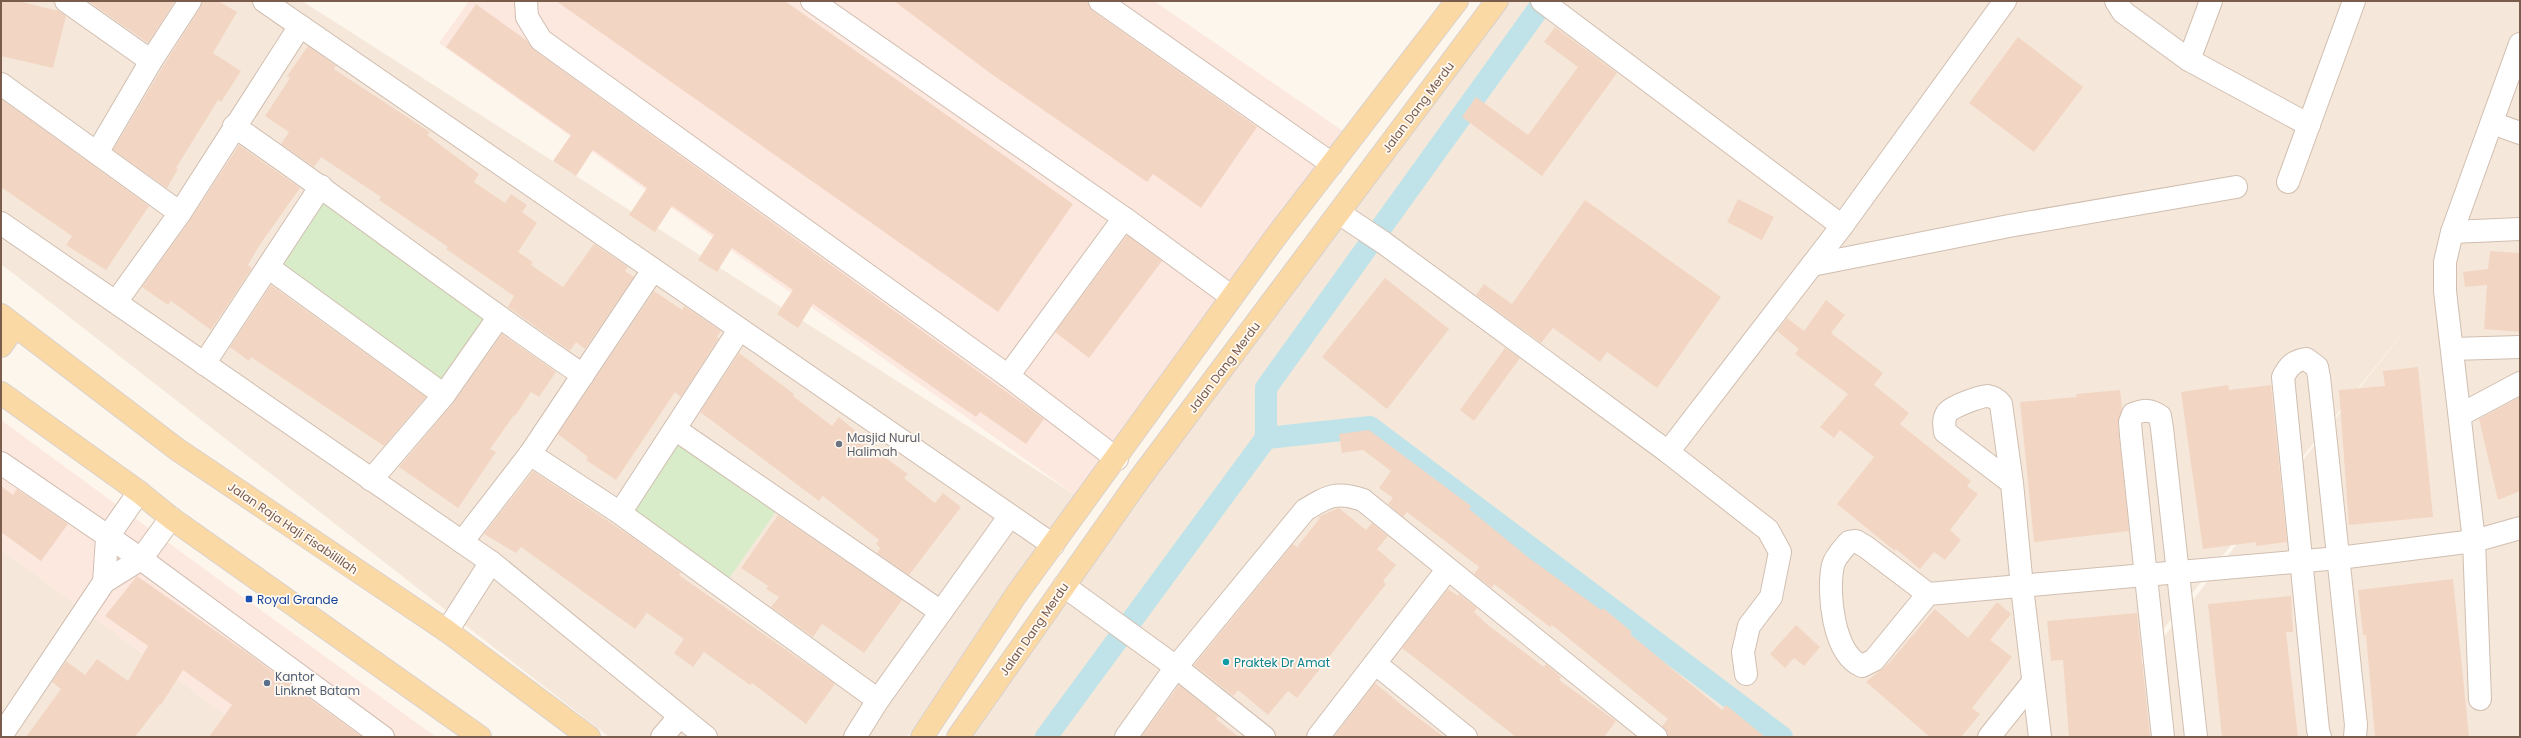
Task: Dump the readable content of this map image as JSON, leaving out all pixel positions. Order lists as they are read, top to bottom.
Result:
{
  "streets": {
    "main road": ["Jalan Dang Merdu", "Jalan Raja Haji Fisabilillah"]
  },
  "places": {
    "other": ["Masjid Nurul Halimah", "Praktek Dr Amat", "Kantor Linknet Batam"],
    "transit": ["Royal Grande"]
  }
}
